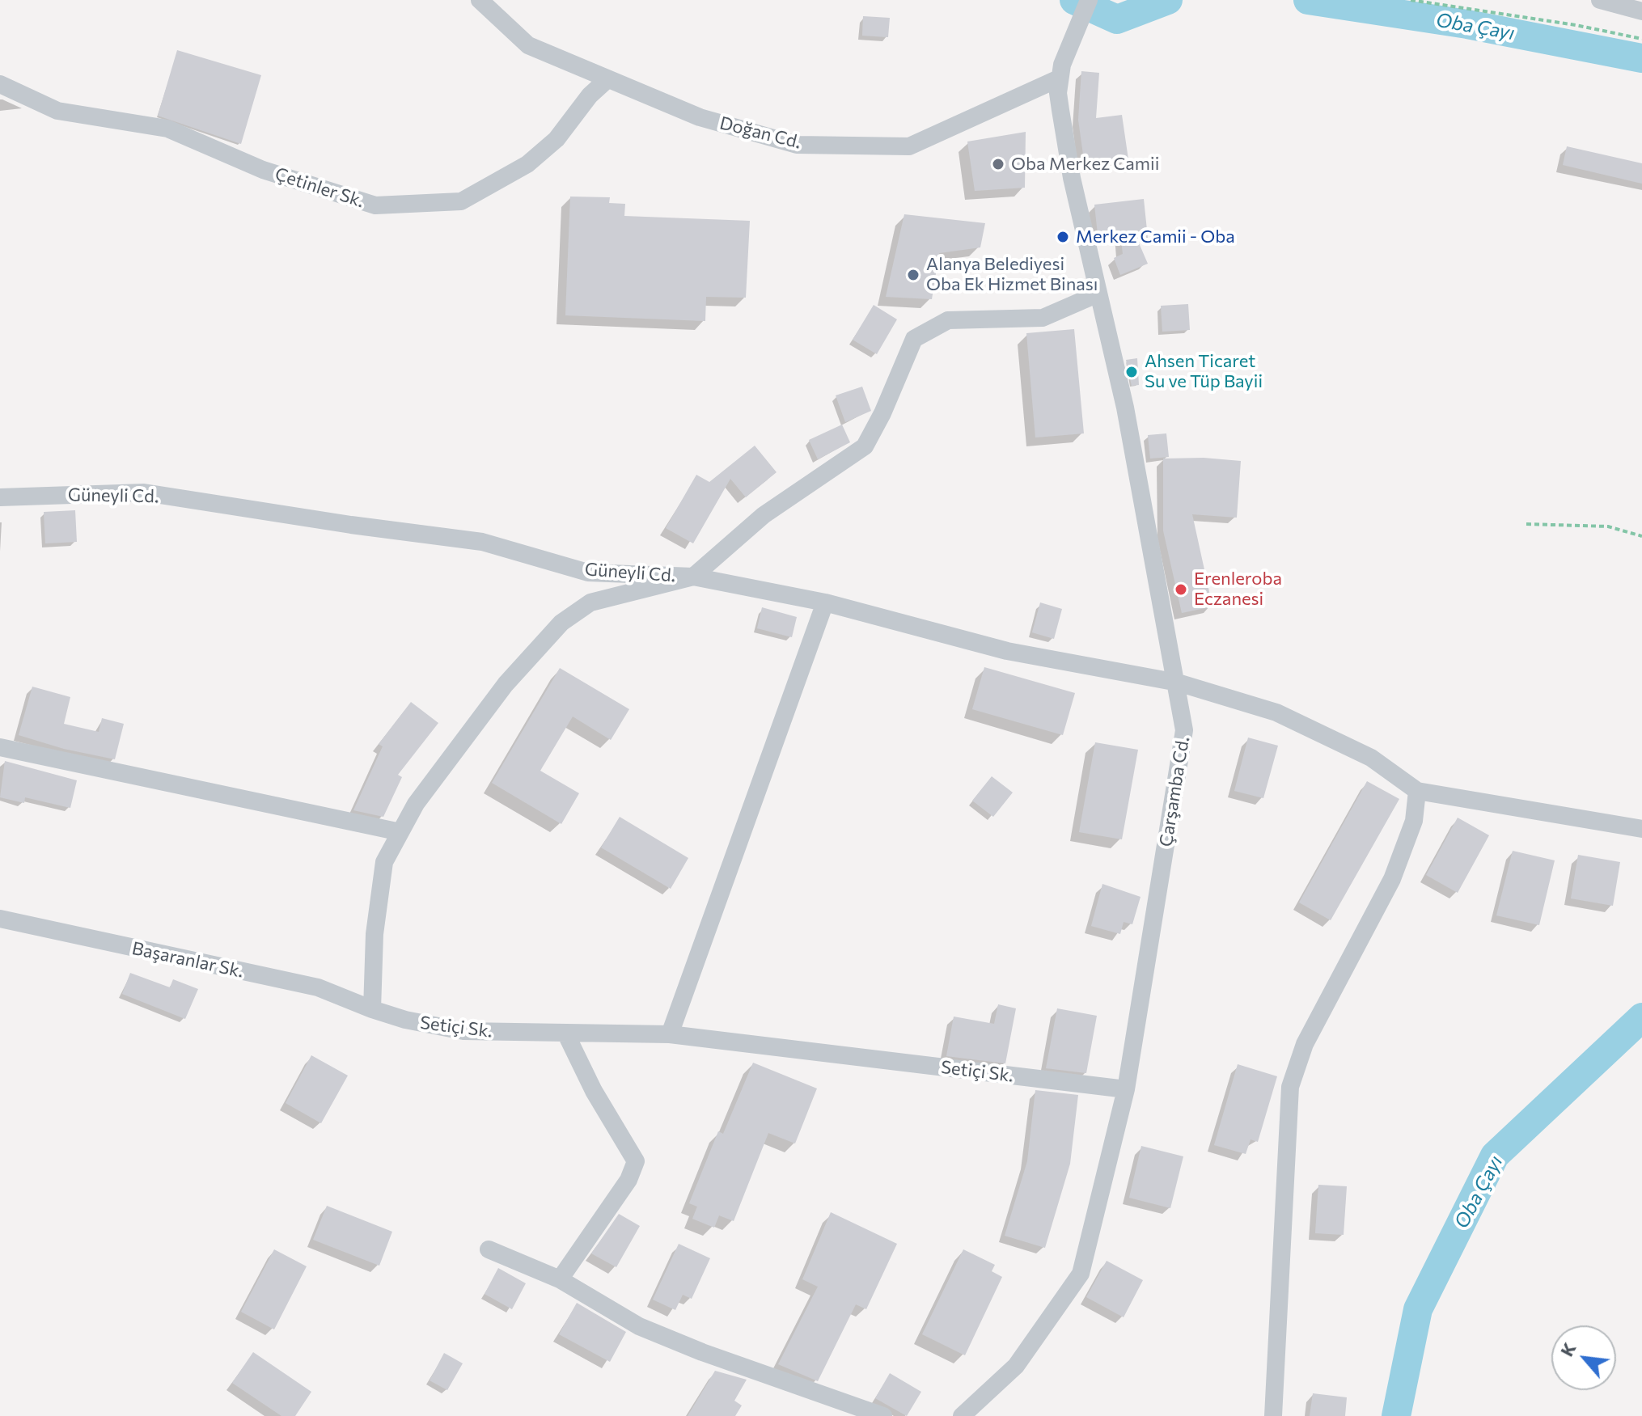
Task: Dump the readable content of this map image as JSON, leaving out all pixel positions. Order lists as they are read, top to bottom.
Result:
{
  "streets": {
    "street": [
      "Doğan Cd.",
      "Çetinler Sk.",
      "Güneyli Cd.",
      "Çarşamba Cd.",
      "Başaranlar Sk.",
      "Setiçi Sk."
    ]
  },
  "crossings": [
    ["Doğan Cd.", "Çetinler Sk."],
    ["Doğan Cd.", "Çarşamba Cd."],
    ["Güneyli Cd.", "Çarşamba Cd."],
    ["Çarşamba Cd.", "Setiçi Sk."],
    ["Başaranlar Sk.", "Setiçi Sk."]
  ],
  "water": ["Oba Çayı"],
  "places": [
    "Oba Merkez Camii",
    "Merkez Camii - Oba",
    "Alanya Belediyesi Oba Ek Hizmet Binası",
    "Ahsen Ticaret Su ve Tüp Bayii",
    "Erenleroba Eczanesi"
  ],
  "north": "top left"
}
